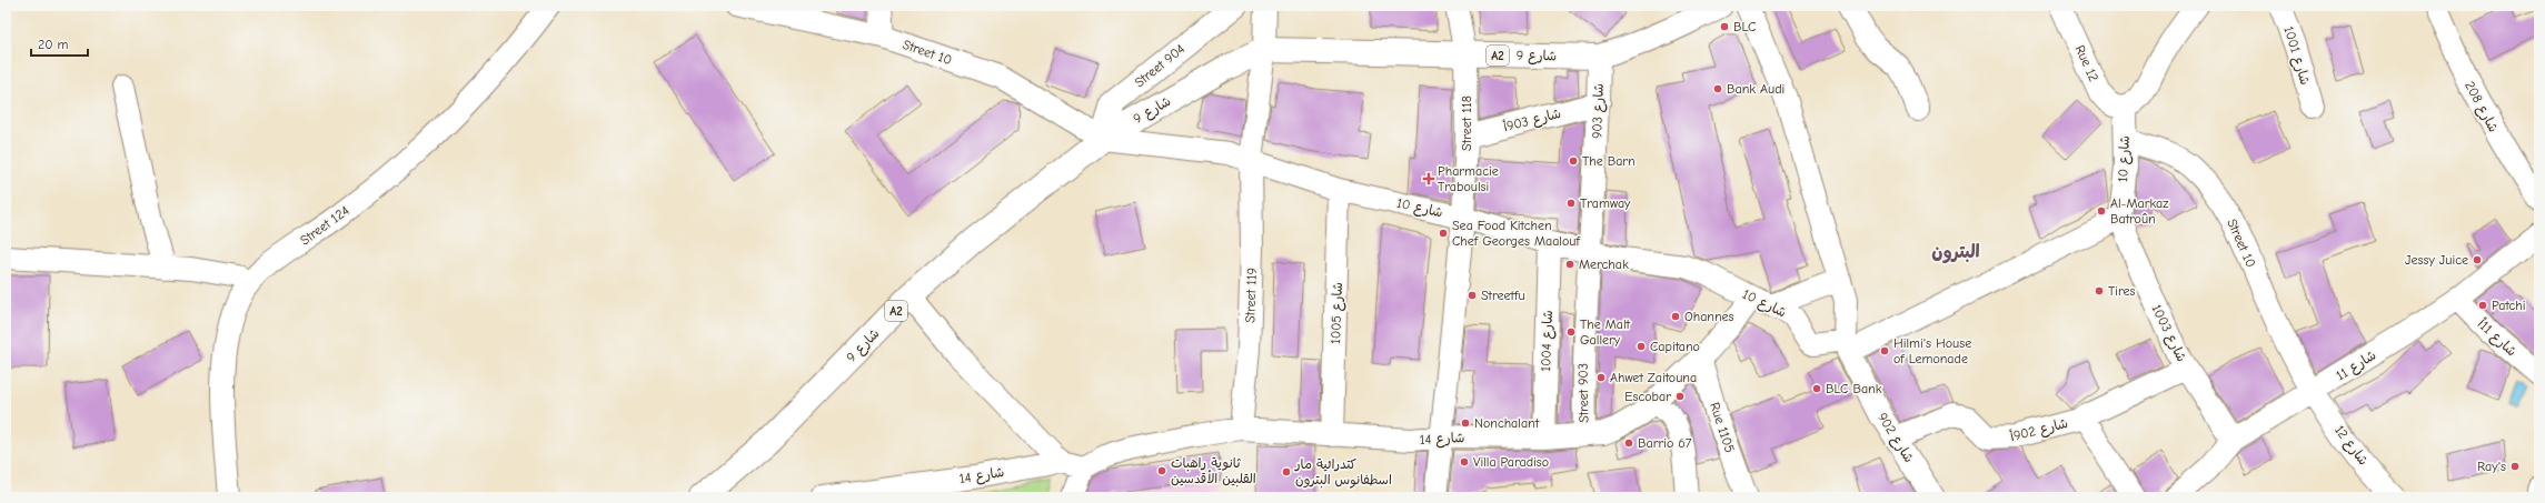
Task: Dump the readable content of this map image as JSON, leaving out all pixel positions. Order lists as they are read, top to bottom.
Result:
{
  "streets": {
    "main road": ["A2", "شارع 9", "Street 904"],
    "street": [
      "Street 10",
      "شارع 1001",
      "Rue 12",
      "شارع 208",
      "شارع 903",
      "شارع 903أ",
      "Street 118",
      "شارع 10",
      "Street 124",
      "Street 119",
      "شارع 1005",
      "شارع 1003",
      "شارع 11أ",
      "شارع 1004",
      "شارع 11",
      "Street 903",
      "Rue 1105",
      "شارع 902أ",
      "شارع 902",
      "شارع 14",
      "شارع 12"
    ]
  },
  "crossings": [
    ["Street 10", "شارع 9"],
    ["Street 10", "Street 904"],
    ["Street 10", "شارع 10"],
    ["Street 10", "شارع 11"],
    ["Street 10", "شارع 12"],
    ["شارع 9", "Street 904"],
    ["شارع 9", "شارع 903"],
    ["شارع 9", "Street 118"],
    ["شارع 9", "شارع 10"],
    ["شارع 9", "Street 119"],
    ["Rue 12", "شارع 10"],
    ["Street 904", "شارع 10"],
    ["شارع 903", "شارع 903أ"],
    ["شارع 903", "شارع 10"],
    ["شارع 903", "Street 903"],
    ["شارع 903أ", "Street 118"],
    ["Street 118", "شارع 10"],
    ["Street 118", "شارع 14"],
    ["شارع 10", "Street 119"],
    ["شارع 10", "شارع 1005"],
    ["شارع 10", "شارع 1003"],
    ["شارع 10", "شارع 1004"],
    ["شارع 10", "شارع 902"],
    ["شارع 10", "شارع 14"],
    ["Street 119", "شارع 14"],
    ["شارع 1005", "شارع 14"],
    ["شارع 1003", "شارع 11"],
    ["شارع 1003", "شارع 902أ"],
    ["شارع 11أ", "شارع 11"],
    ["شارع 1004", "شارع 14"],
    ["شارع 11", "شارع 12"],
    ["Street 903", "شارع 14"],
    ["Rue 1105", "شارع 14"],
    ["شارع 902أ", "شارع 902"]
  ],
  "districts": ["البترون"],
  "places": {
    "other": [
      "BLC",
      "Bank Audi",
      "The Barn",
      "Tramway",
      "Al-Markaz Batroûn",
      "Sea Food Kitchen Chef Georges Maalouf",
      "Jessy Juice",
      "Merchak",
      "Tires",
      "Streetfu",
      "Patchi",
      "Ohannes",
      "The Malt Gallery",
      "Capitano",
      "Hilmi's House of Lemonade",
      "Ahwet Zaitouna",
      "BLC Bank",
      "Escobar",
      "Nonchalant",
      "Barrio 67",
      "Villa Paradiso",
      "Ray's",
      "ثانوية راهبات القلبين الأقدسين",
      "كتدرائية مار اسطفانوس البترون"
    ],
    "health": ["Pharmacie Traboulsi"]
  },
  "scale_bar": "20 m"
}
